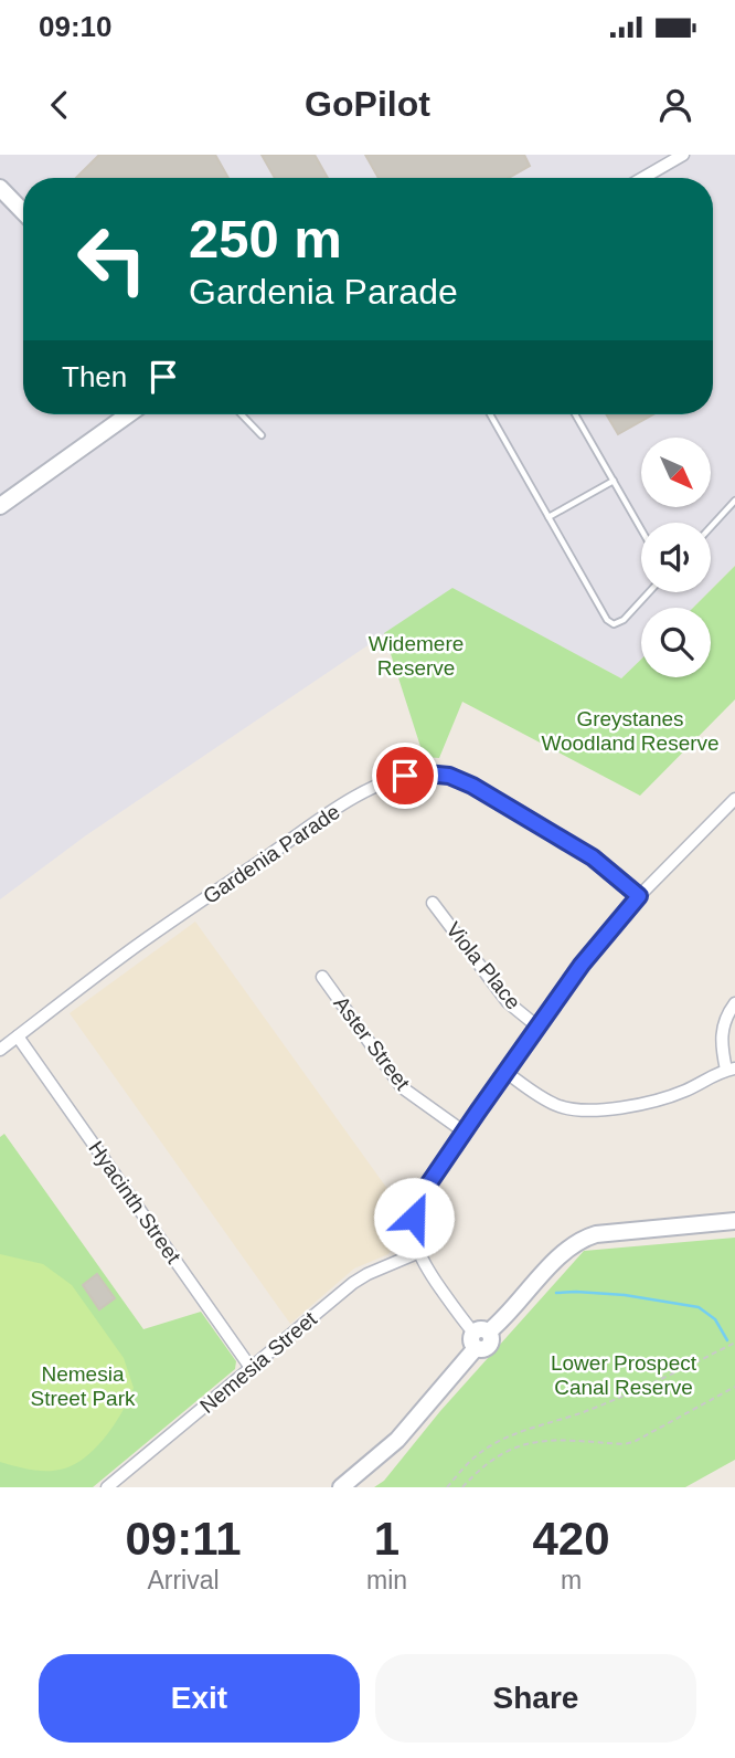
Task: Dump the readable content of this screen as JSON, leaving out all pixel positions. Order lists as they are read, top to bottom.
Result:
{
  "streets": {
    "street": [
      "Gardenia Parade",
      "Viola Place",
      "Aster Street",
      "Hyacinth Street",
      "Nemesia Street"
    ]
  },
  "crossings": [
    ["Gardenia Parade", "Hyacinth Street"],
    ["Hyacinth Street", "Nemesia Street"]
  ],
  "parks": [
    "Widemere Reserve",
    "Greystanes Woodland Reserve",
    "Lower Prospect Canal Reserve",
    "Nemesia Street Park"
  ],
  "north": "bottom right",
  "page": {
    "status": "09:10",
    "header": "GoPilot",
    "turn": ["250 m", "Gardenia Parade"],
    "then": "Then",
    "eta": [
      "09:11",
      "Arrival",
      "1",
      "min",
      "420",
      "m"
    ],
    "buttons": ["Exit", "Share"]
  }
}
